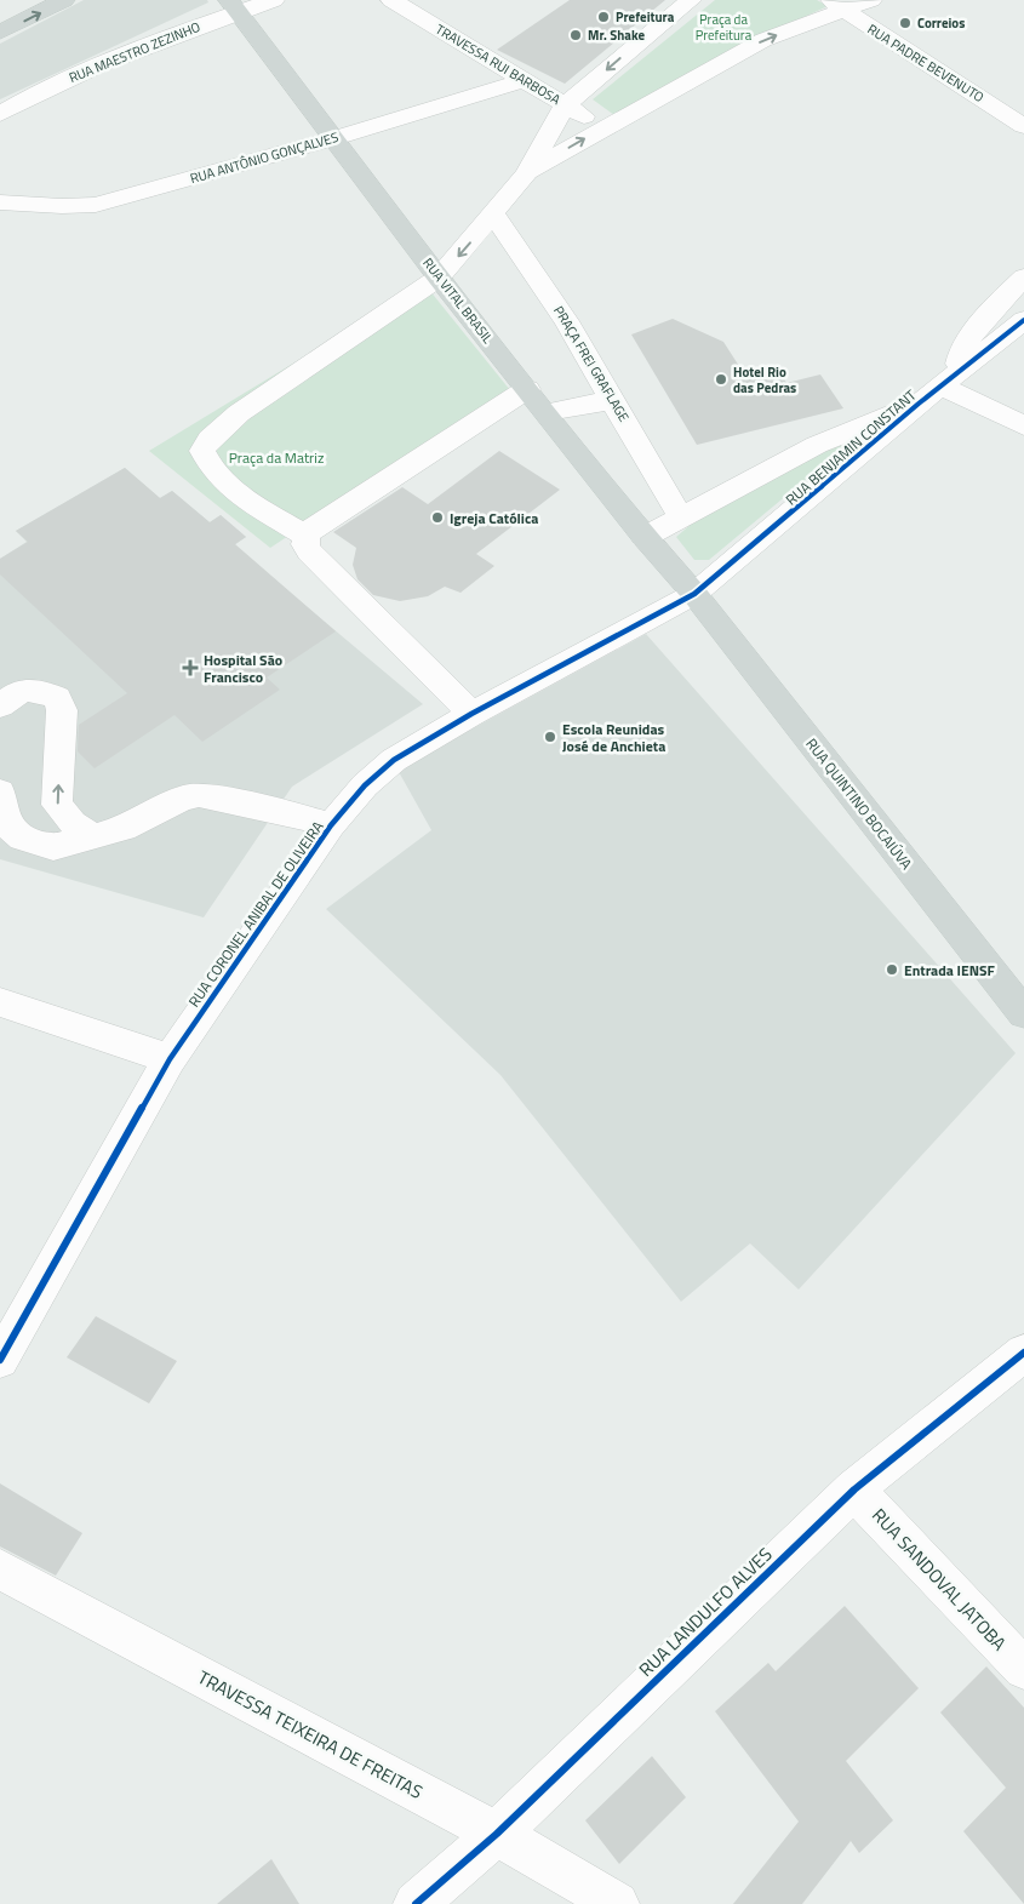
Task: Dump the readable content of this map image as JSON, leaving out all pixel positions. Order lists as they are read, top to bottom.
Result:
{
  "streets": {
    "main road": ["RUA VITAL BRASIL", "RUA QUINTINO BOCAIÚVA"],
    "street": [
      "RUA MAESTRO ZEZINHO",
      "RUA PADRE BEVENUTO",
      "TRAVESSA RUI BARBOSA",
      "RUA ANTÔNIO GONÇALVES",
      "PRAÇA FREI GRAFLAGE",
      "RUA BENJAMIN CONSTANT",
      "RUA CORONEL ANIBAL DE OLIVEIRA",
      "RUA SANDOVAL JATOBA",
      "RUA LANDULFO ALVES",
      "TRAVESSA TEIXEIRA DE FREITAS"
    ]
  },
  "crossings": [
    ["RUA MAESTRO ZEZINHO", "RUA VITAL BRASIL"],
    ["TRAVESSA RUI BARBOSA", "RUA ANTÔNIO GONÇALVES"],
    ["RUA ANTÔNIO GONÇALVES", "RUA VITAL BRASIL"],
    ["RUA VITAL BRASIL", "RUA BENJAMIN CONSTANT"],
    ["RUA VITAL BRASIL", "RUA QUINTINO BOCAIÚVA"],
    ["RUA VITAL BRASIL", "RUA CORONEL ANIBAL DE OLIVEIRA"],
    ["RUA BENJAMIN CONSTANT", "RUA QUINTINO BOCAIÚVA"],
    ["RUA BENJAMIN CONSTANT", "RUA CORONEL ANIBAL DE OLIVEIRA"],
    ["RUA QUINTINO BOCAIÚVA", "RUA CORONEL ANIBAL DE OLIVEIRA"],
    ["RUA SANDOVAL JATOBA", "RUA LANDULFO ALVES"],
    ["RUA LANDULFO ALVES", "TRAVESSA TEIXEIRA DE FREITAS"]
  ],
  "parks": ["Praça da Prefeitura", "Praça da Matriz"],
  "places": {
    "other": [
      "Prefeitura",
      "Correios",
      "Mr. Shake",
      "Hotel Rio das Pedras",
      "Igreja Católica",
      "Escola Reunidas José de Anchieta",
      "Entrada IENSF"
    ],
    "health": ["Hospital São Francisco"]
  }
}
